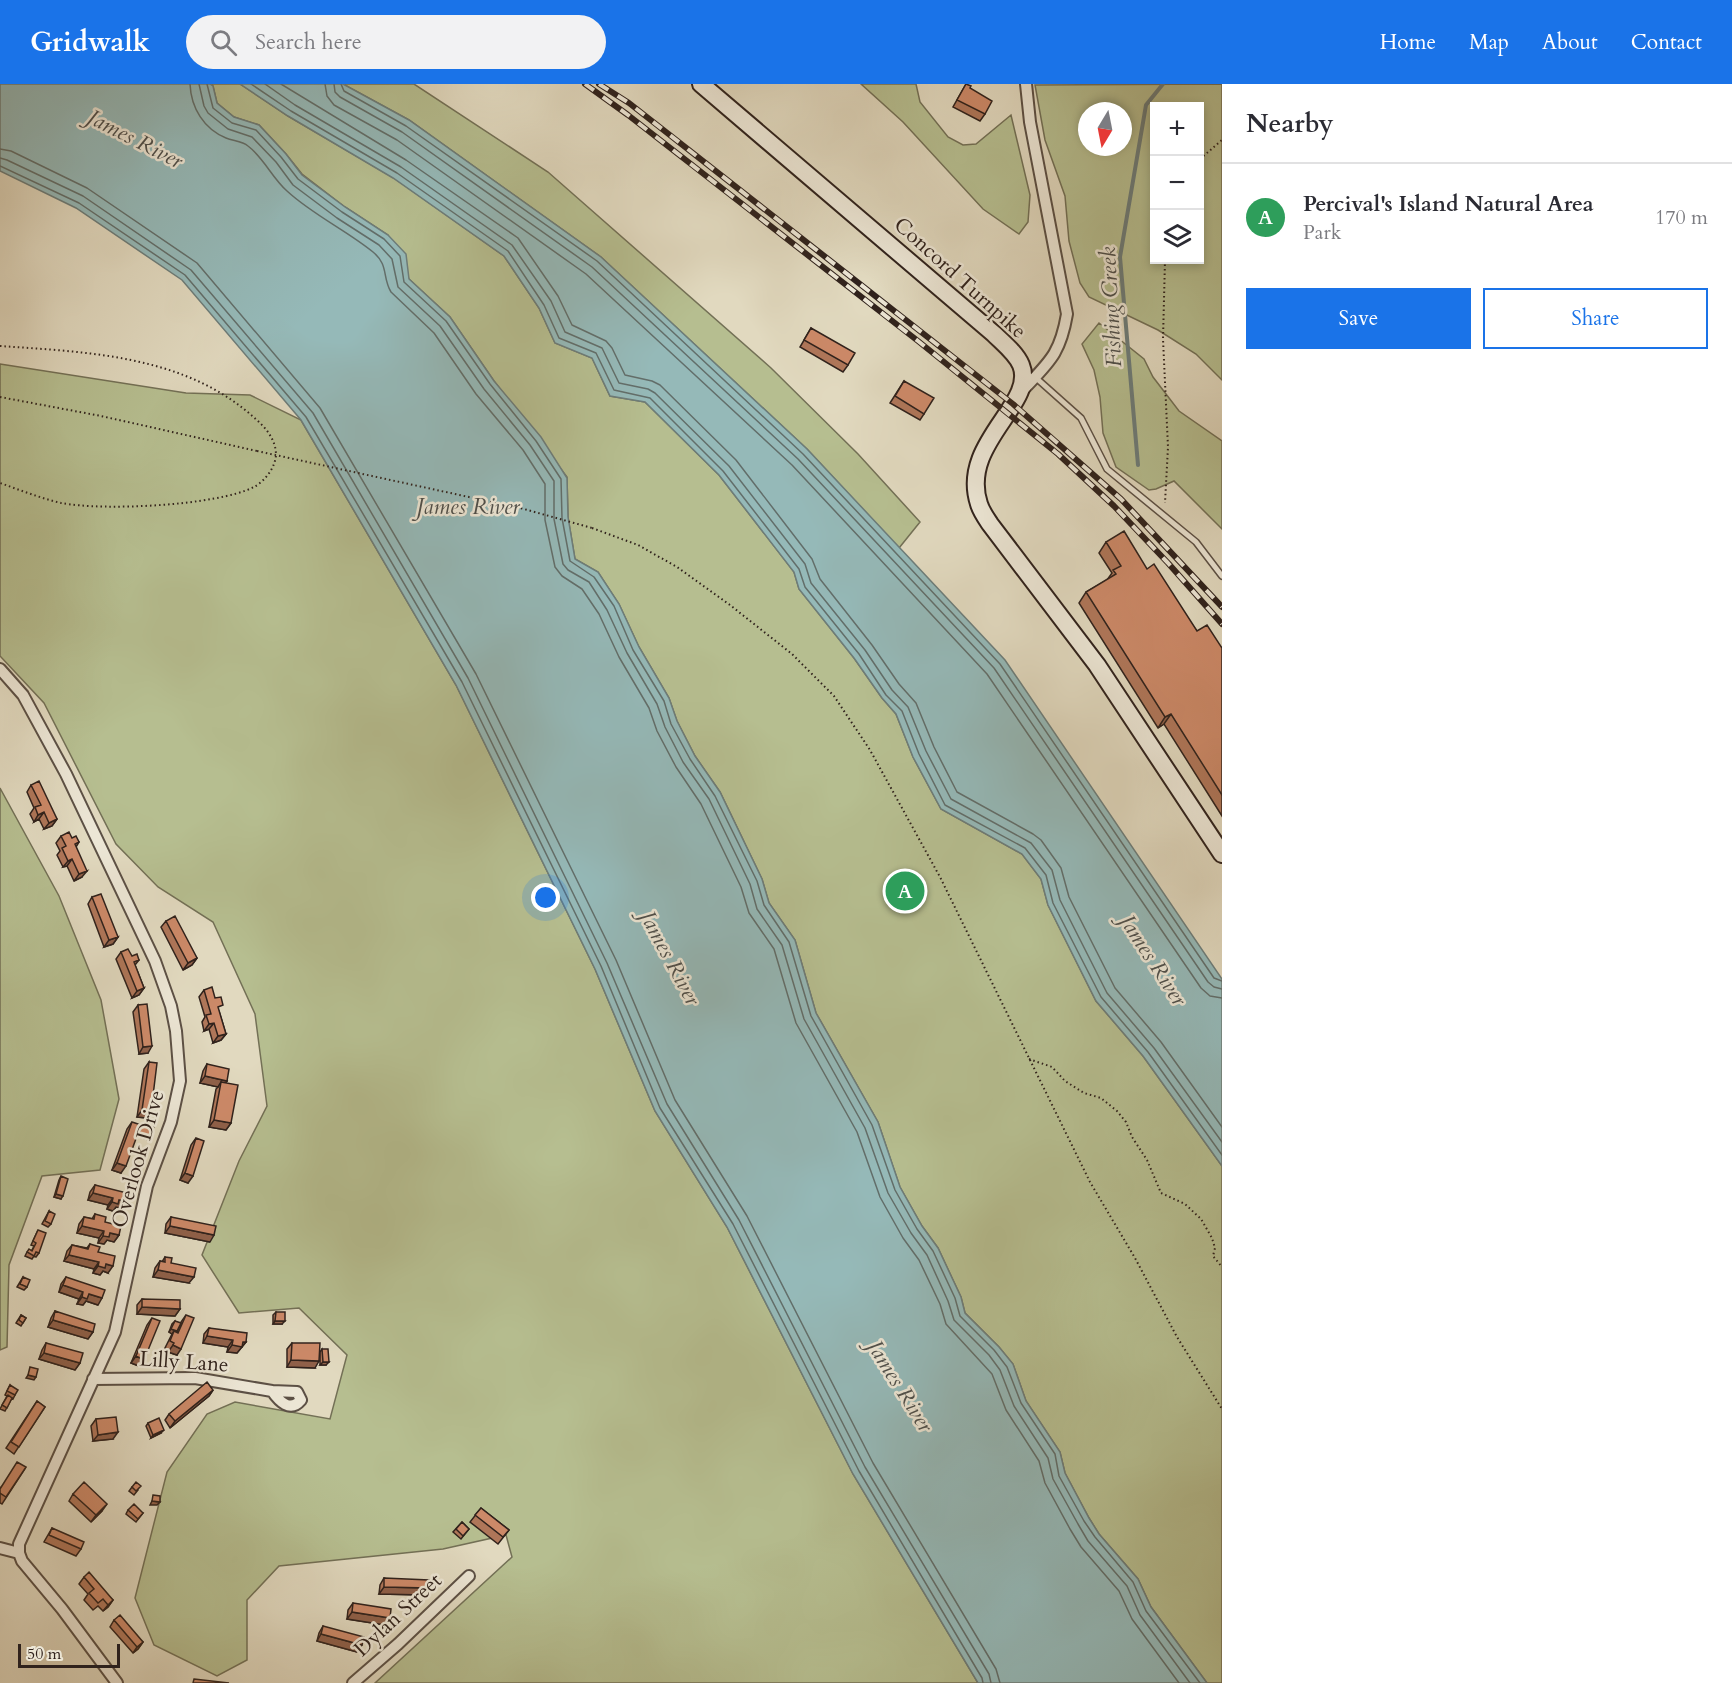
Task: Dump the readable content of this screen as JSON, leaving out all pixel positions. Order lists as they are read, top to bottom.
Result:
{
  "streets": {
    "street": [
      "Concord Turnpike",
      "Overlook Drive",
      "Lilly Lane",
      "Dylan Street"
    ]
  },
  "crossings": [
    ["Overlook Drive", "Lilly Lane"]
  ],
  "water": ["James River", "Fishing Creek"],
  "scale_bar": "50 m",
  "north": "bottom",
  "page": {
    "header": "Gridwalk",
    "search": "Search here",
    "nav": [
      "Home",
      "Map",
      "About",
      "Contact"
    ],
    "heading": "Nearby",
    "map_buttons": ["+", "−"],
    "list": [
      {
        "mark": "A",
        "name": "Percival's Island Natural Area",
        "note": "Park",
        "value": "170 m"
      }
    ],
    "buttons": ["Save", "Share"],
    "pins": "A",
    "scale": "50 m"
  }
}
